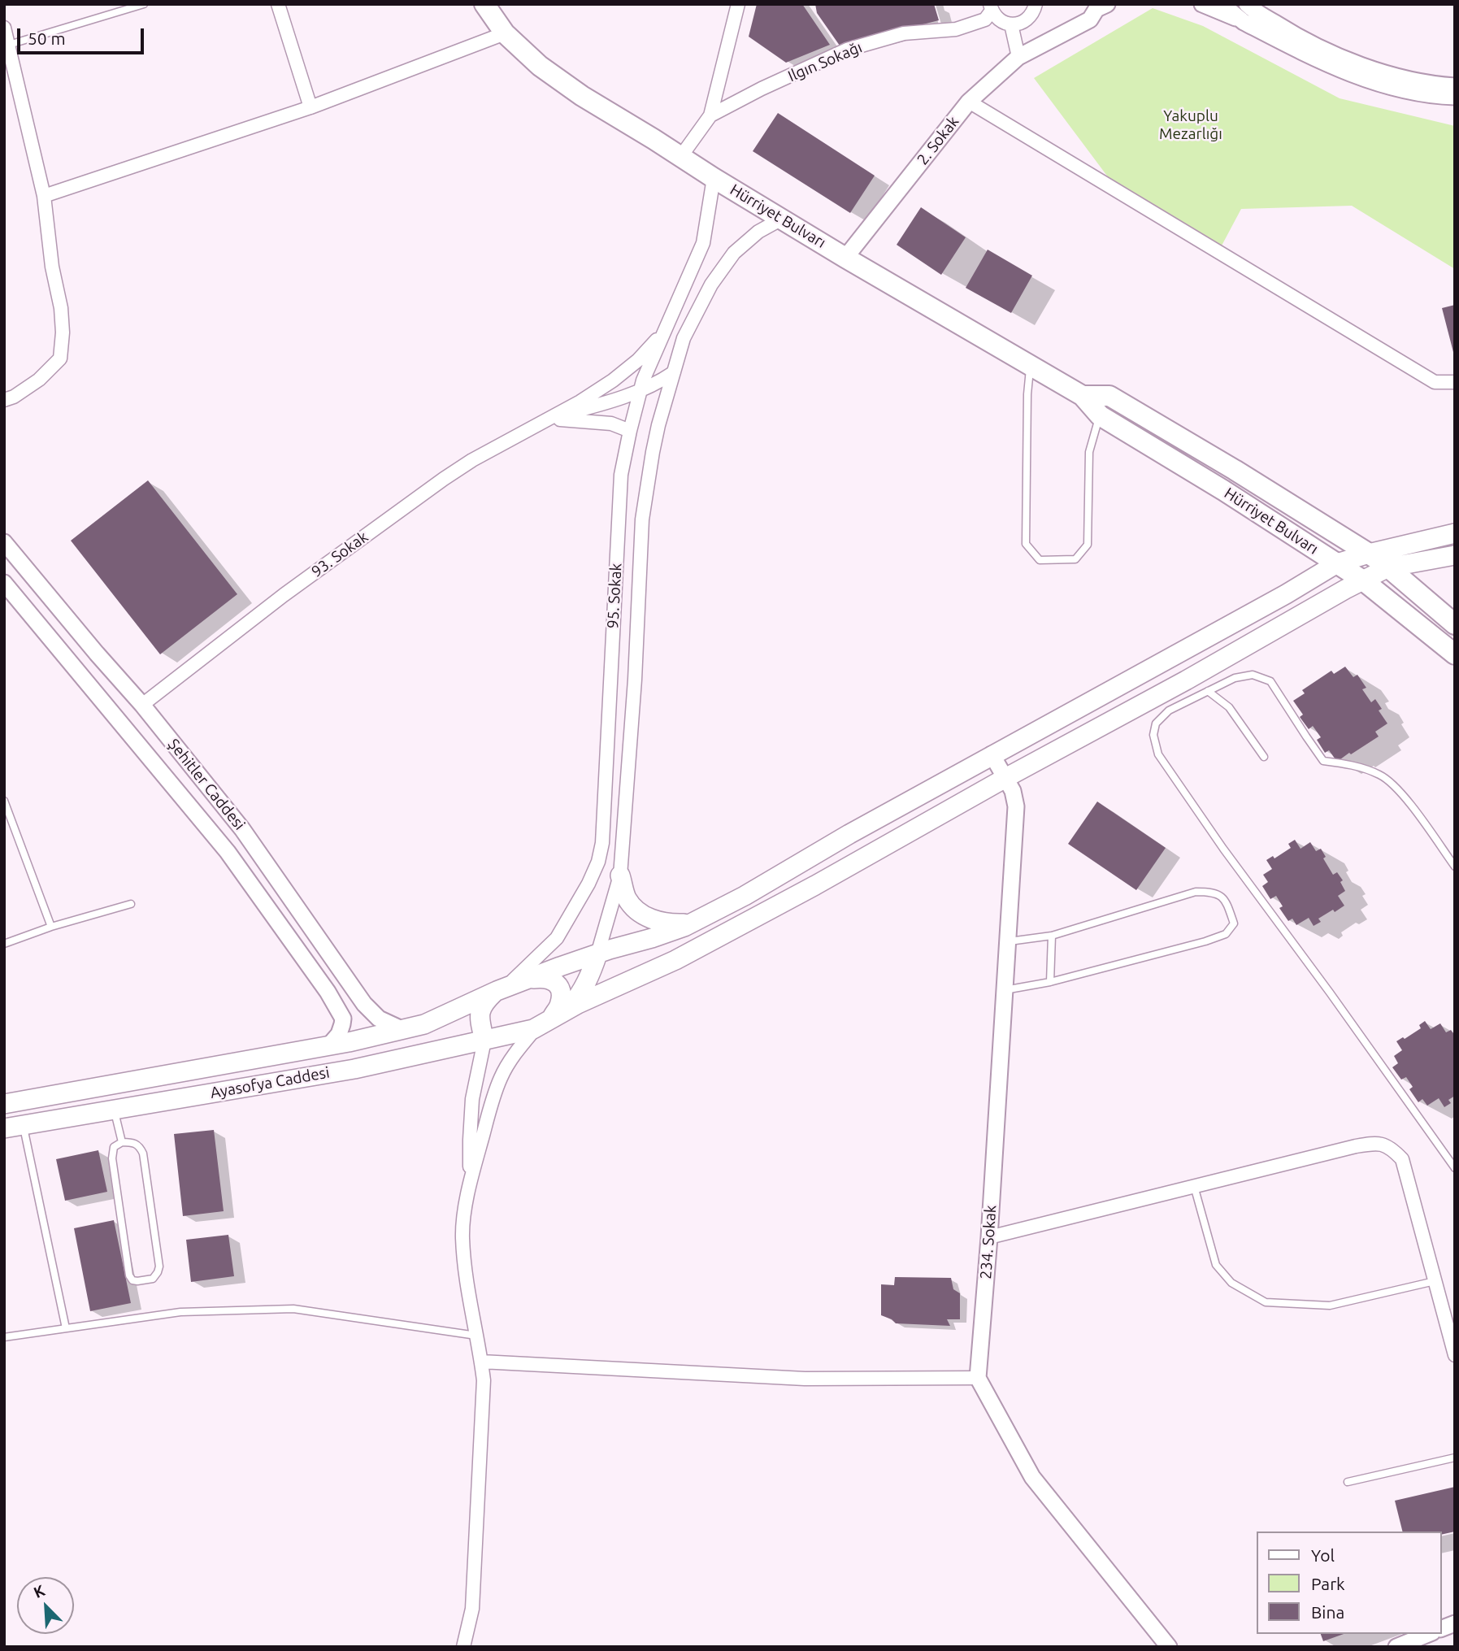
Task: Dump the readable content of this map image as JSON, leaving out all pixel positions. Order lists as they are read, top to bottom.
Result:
{
  "streets": {
    "main road": ["Hürriyet Bulvarı", "Ayasofya Caddesi"],
    "street": [
      "Ilgın Sokağı",
      "2. Sokak",
      "93. Sokak",
      "95. Sokak",
      "Şehitler Caddesi",
      "234. Sokak"
    ]
  },
  "crossings": [
    ["Ilgın Sokağı", "Hürriyet Bulvarı"],
    ["2. Sokak", "Hürriyet Bulvarı"],
    ["Hürriyet Bulvarı", "95. Sokak"],
    ["Hürriyet Bulvarı", "Ayasofya Caddesi"],
    ["93. Sokak", "Şehitler Caddesi"],
    ["Ayasofya Caddesi", "234. Sokak"]
  ],
  "parks": ["Yakuplu Mezarlığı"],
  "legend": ["Yol", "Park", "Bina"],
  "scale_bar": "50 m",
  "north": "top left"
}
